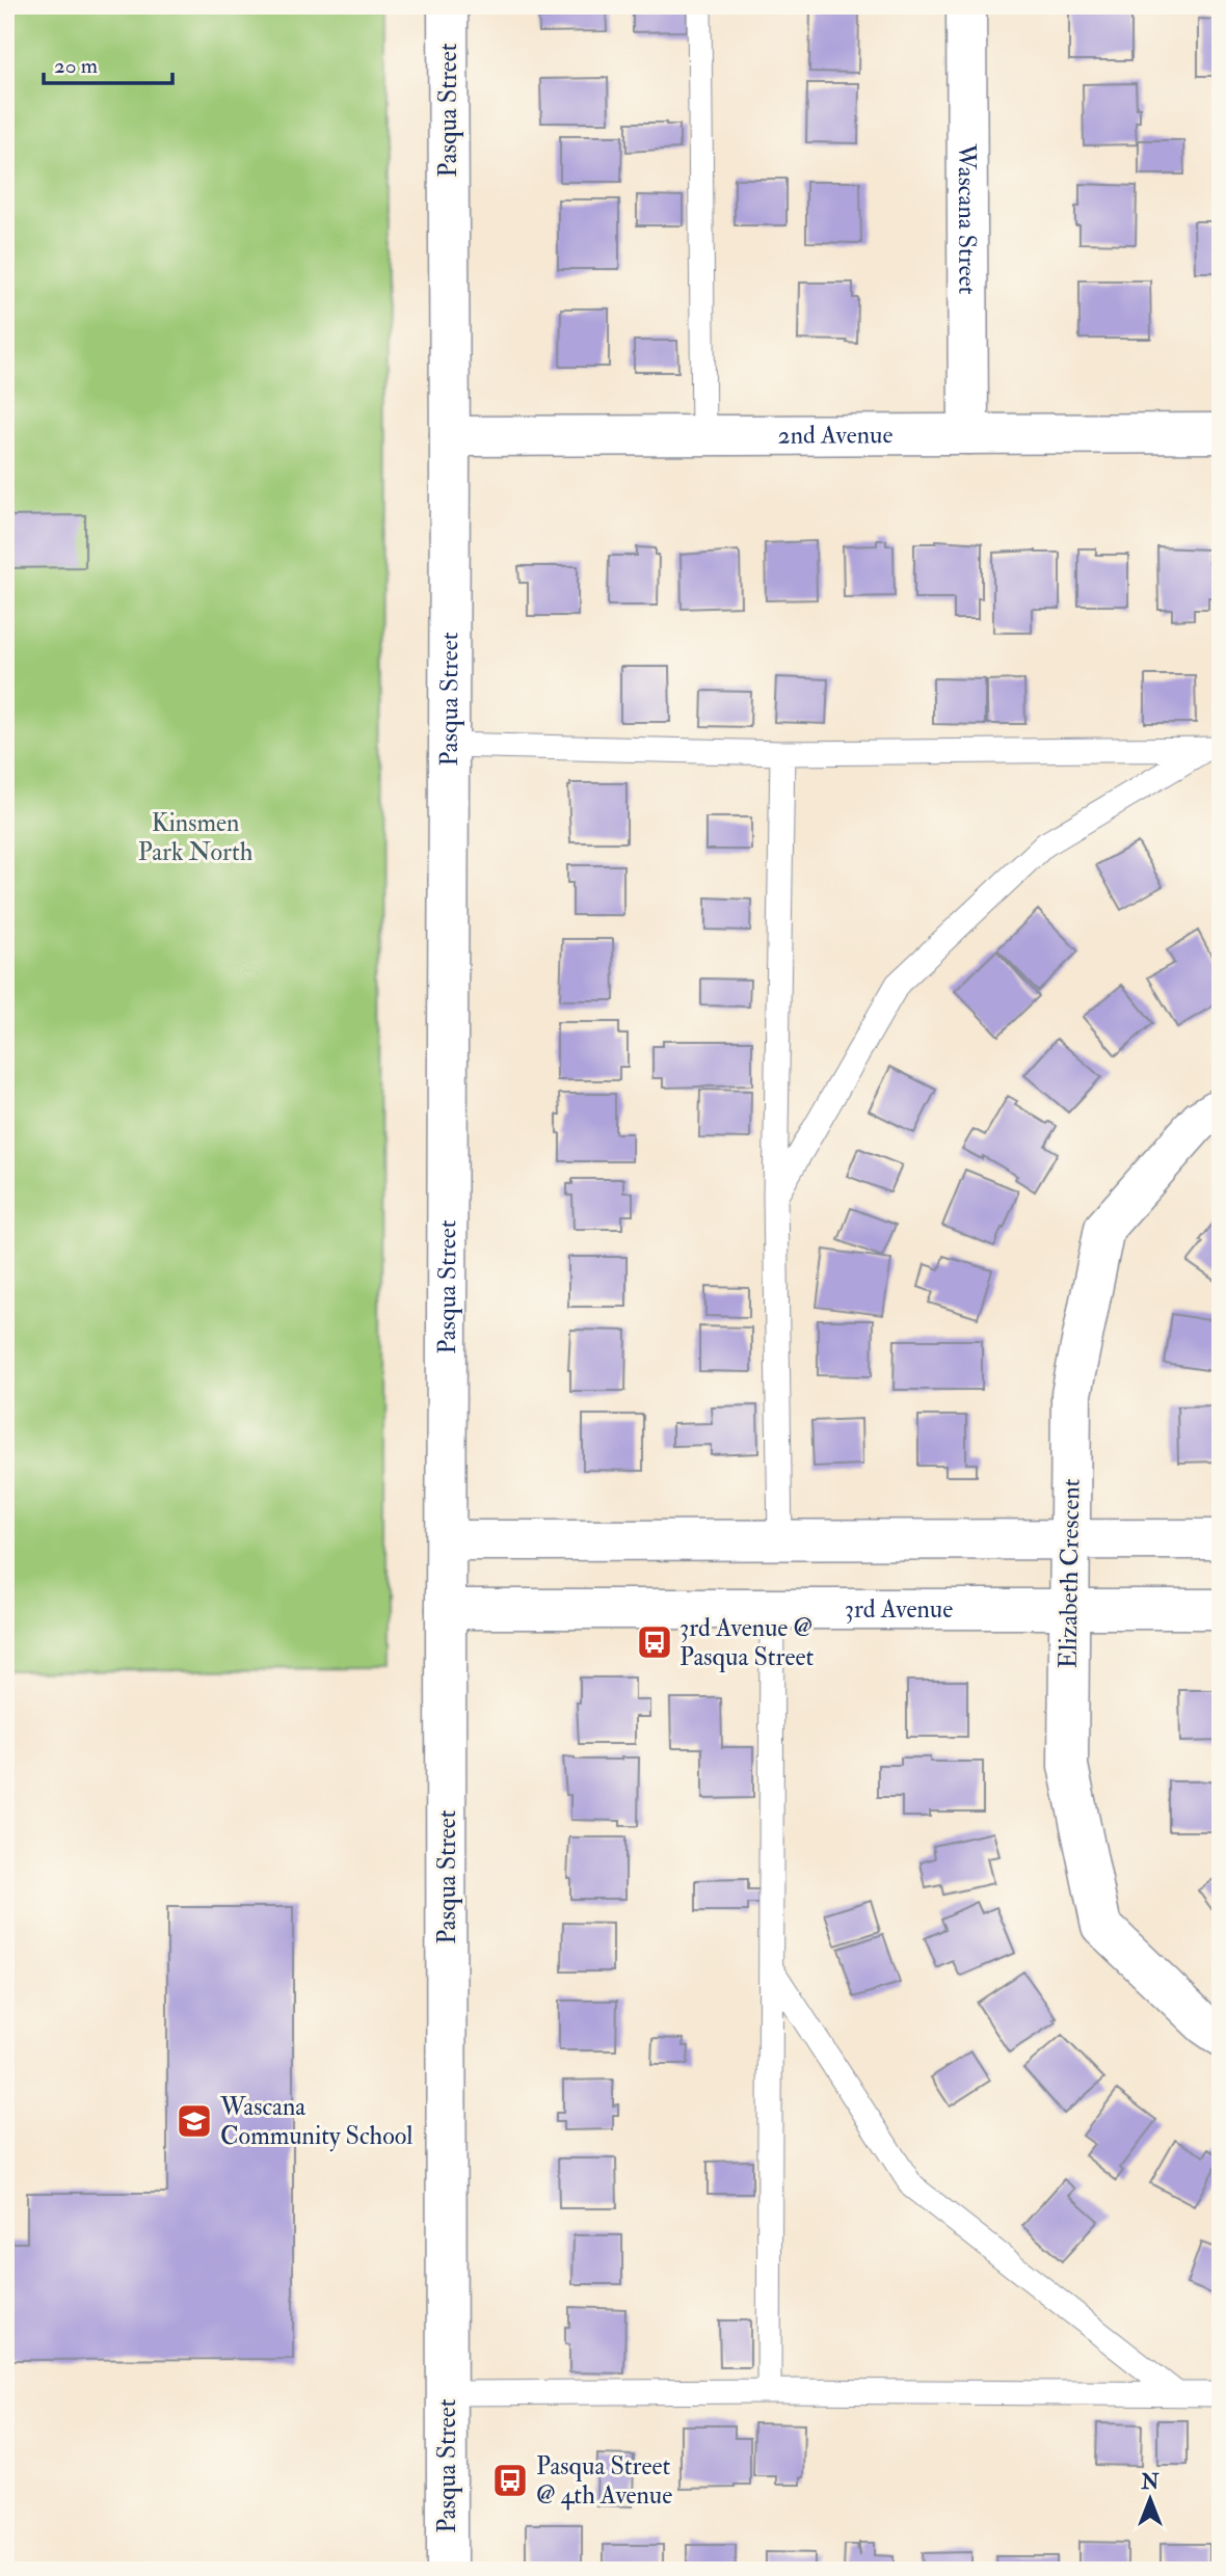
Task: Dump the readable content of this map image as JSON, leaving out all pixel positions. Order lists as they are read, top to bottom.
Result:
{
  "streets": {
    "street": [
      "Pasqua Street",
      "Wascana Street",
      "2nd Avenue",
      "Elizabeth Crescent",
      "3rd Avenue"
    ]
  },
  "crossings": [
    ["Pasqua Street", "2nd Avenue"],
    ["Pasqua Street", "3rd Avenue"],
    ["Wascana Street", "2nd Avenue"],
    ["Elizabeth Crescent", "3rd Avenue"]
  ],
  "parks": ["Kinsmen Park North"],
  "places": {
    "bus stop": ["3rd Avenue @ Pasqua Street", "Pasqua Street @ 4th Avenue"],
    "school or university": ["Wascana Community School"]
  },
  "scale_bar": "20 m",
  "north": "top"
}
